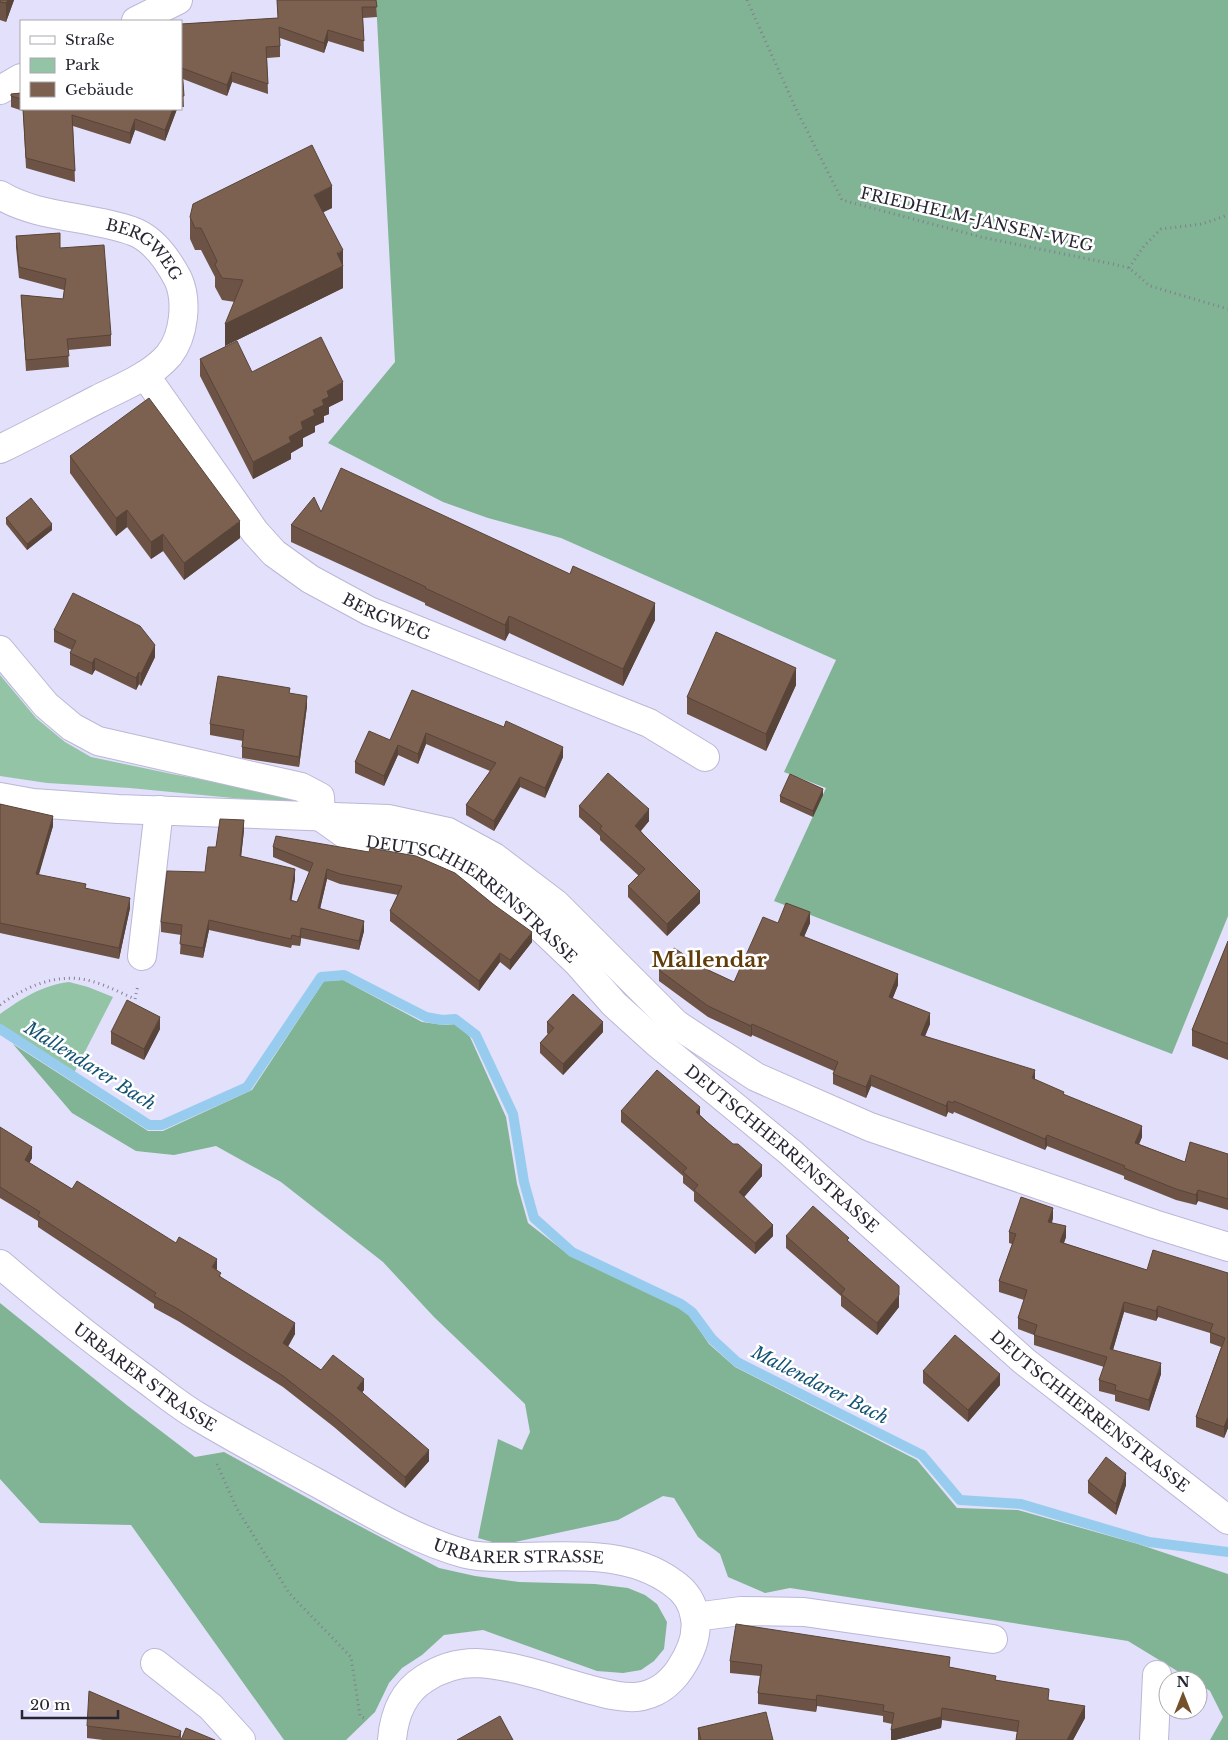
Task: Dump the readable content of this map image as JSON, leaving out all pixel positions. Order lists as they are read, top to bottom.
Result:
{
  "streets": {
    "street": ["BERGWEG", "DEUTSCHHERRENSTRASSE", "URBARER STRASSE"],
    "path": ["FRIEDHELM-JANSEN-WEG"]
  },
  "districts": ["Mallendar"],
  "water": ["Mallendarer Bach"],
  "legend": ["Straße", "Park", "Gebäude"],
  "scale_bar": "20 m",
  "north": "top"
}
